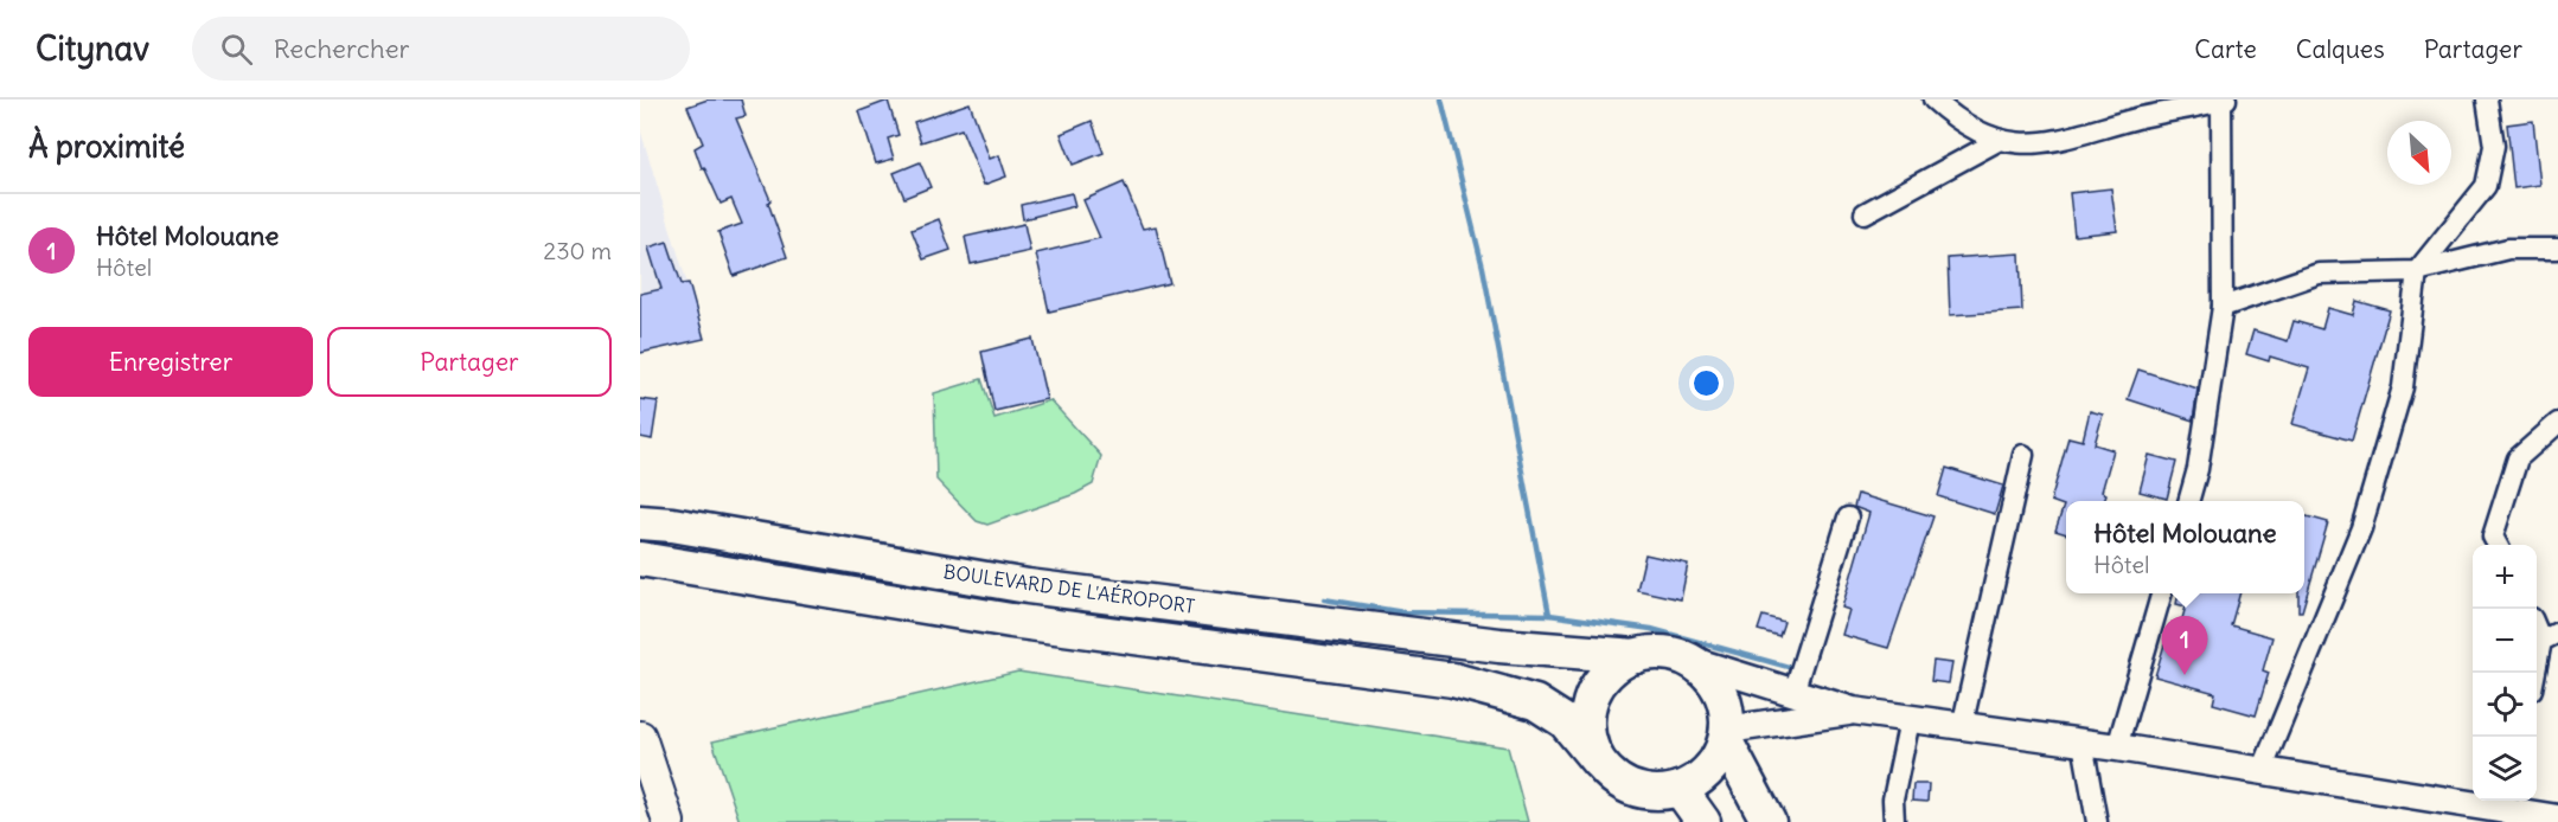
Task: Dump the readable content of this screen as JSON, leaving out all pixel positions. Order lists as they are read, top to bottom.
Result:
{
  "streets": {
    "highway": ["BOULEVARD DE L'AÉROPORT"]
  },
  "north": "bottom right",
  "page": {
    "header": "Citynav",
    "search": "Rechercher",
    "nav": ["Carte", "Calques", "Partager"],
    "heading": "À proximité",
    "list": [
      {
        "mark": "1",
        "name": "Hôtel Molouane",
        "note": "Hôtel",
        "value": "230 m"
      }
    ],
    "buttons": ["Enregistrer", "Partager"],
    "popup": ["Hôtel Molouane", "Hôtel"],
    "map_buttons": ["+", "−"],
    "pins": "1"
  }
}
